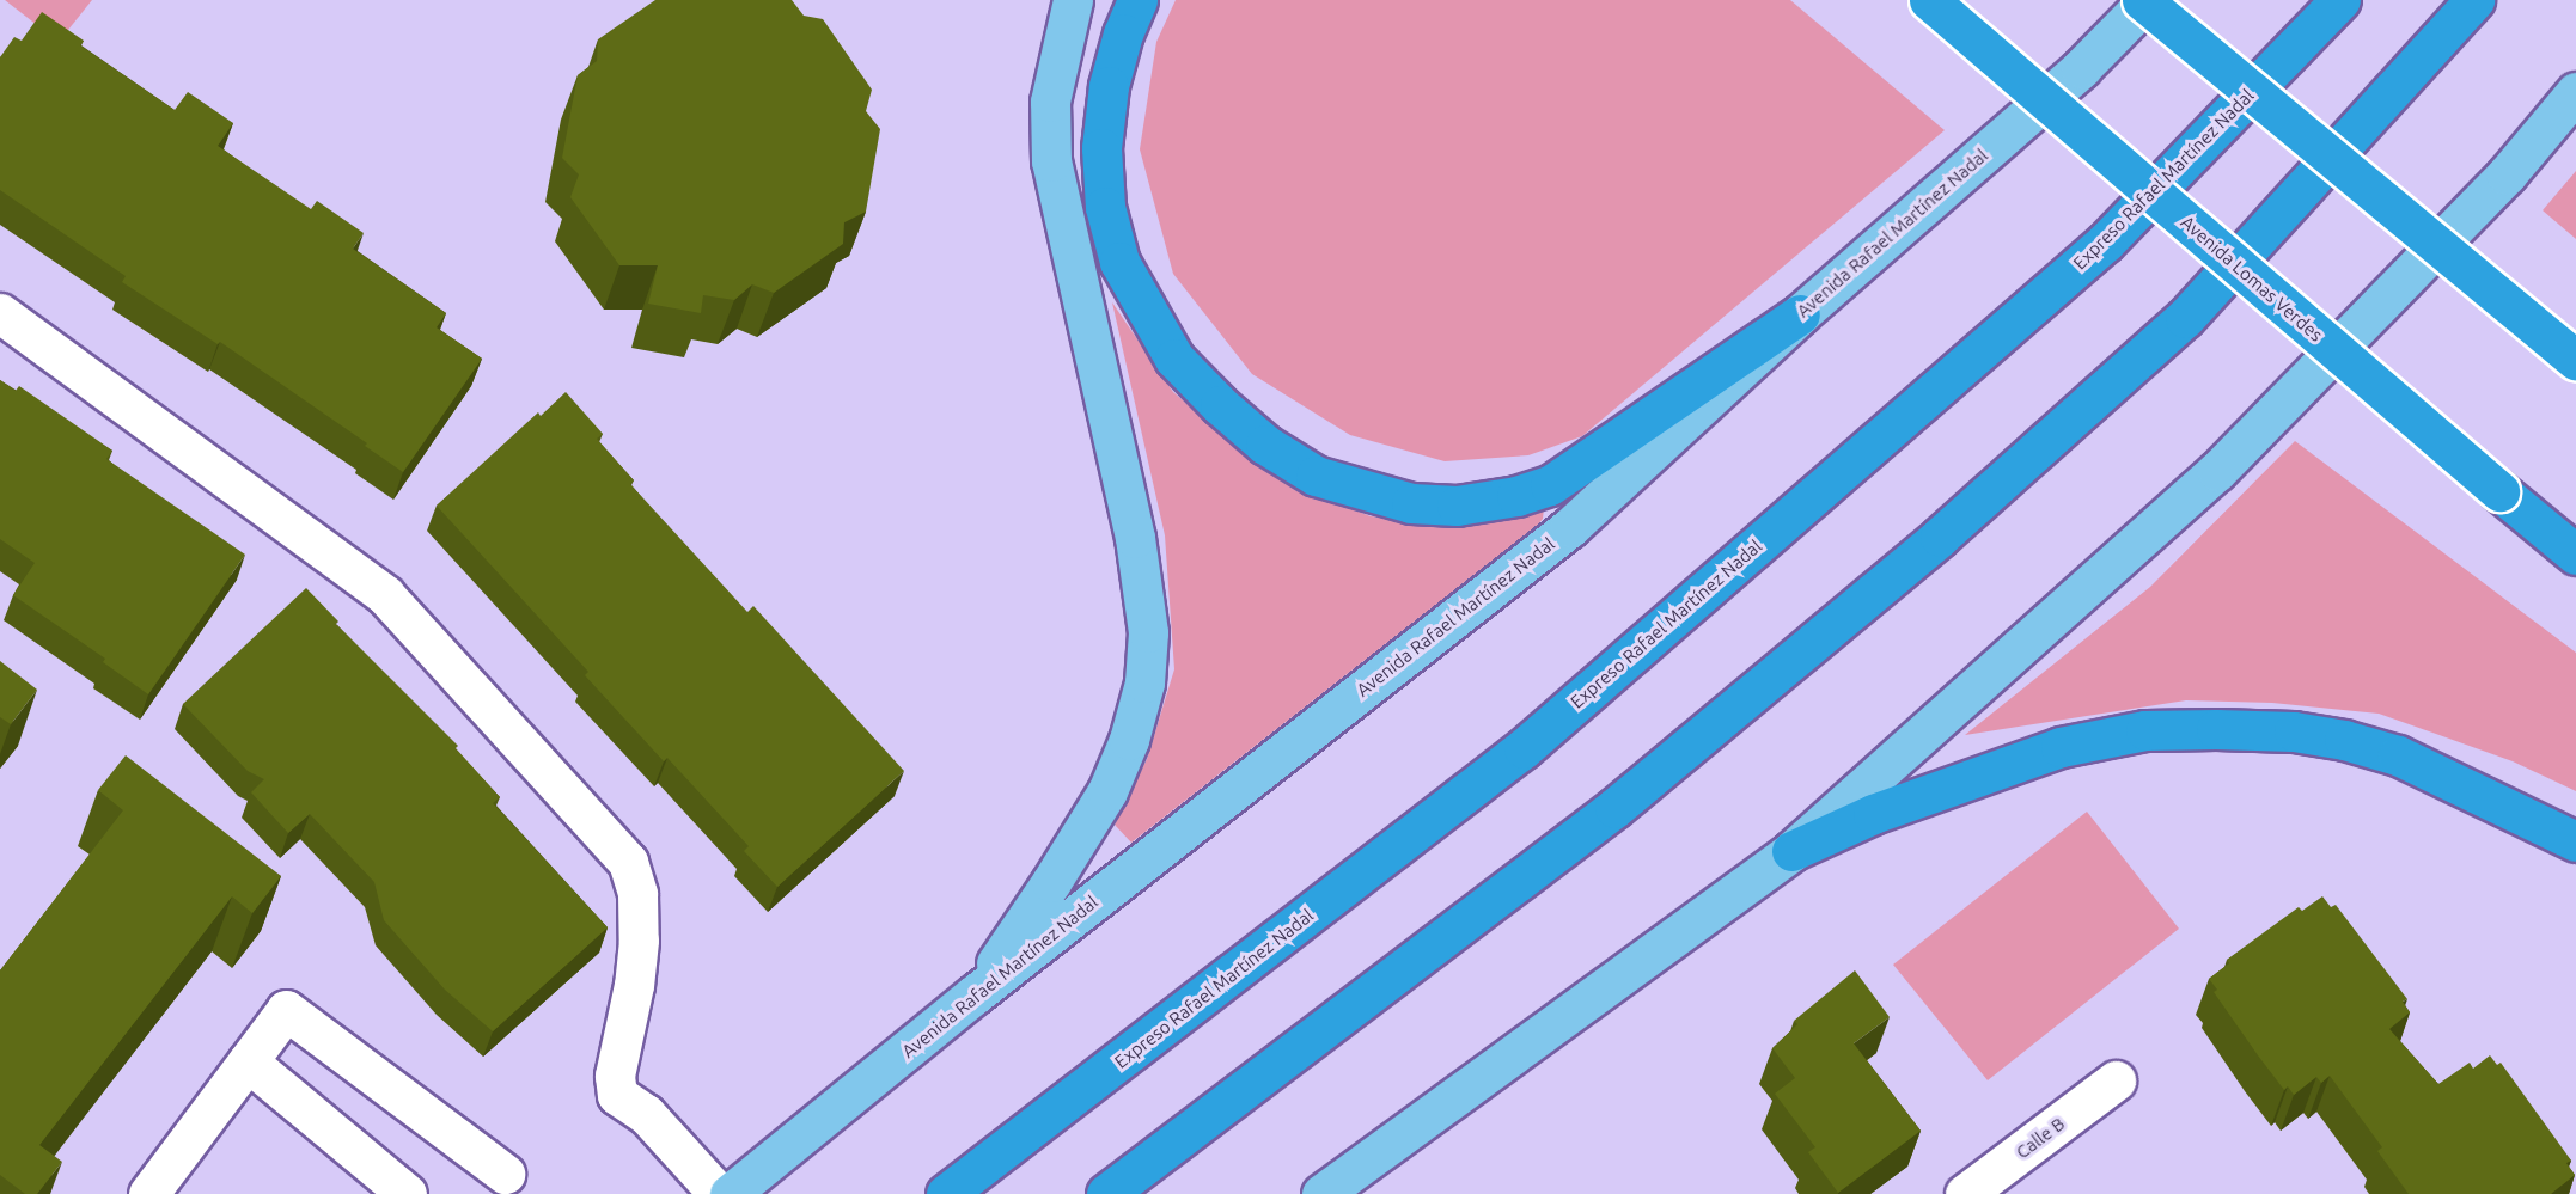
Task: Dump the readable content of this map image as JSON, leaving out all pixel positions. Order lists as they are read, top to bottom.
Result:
{
  "streets": {
    "highway": ["Expreso Rafael Martínez Nadal", "Avenida Lomas Verdes"],
    "main road": ["Avenida Rafael Martínez Nadal"],
    "street": ["Calle B"]
  }
}
